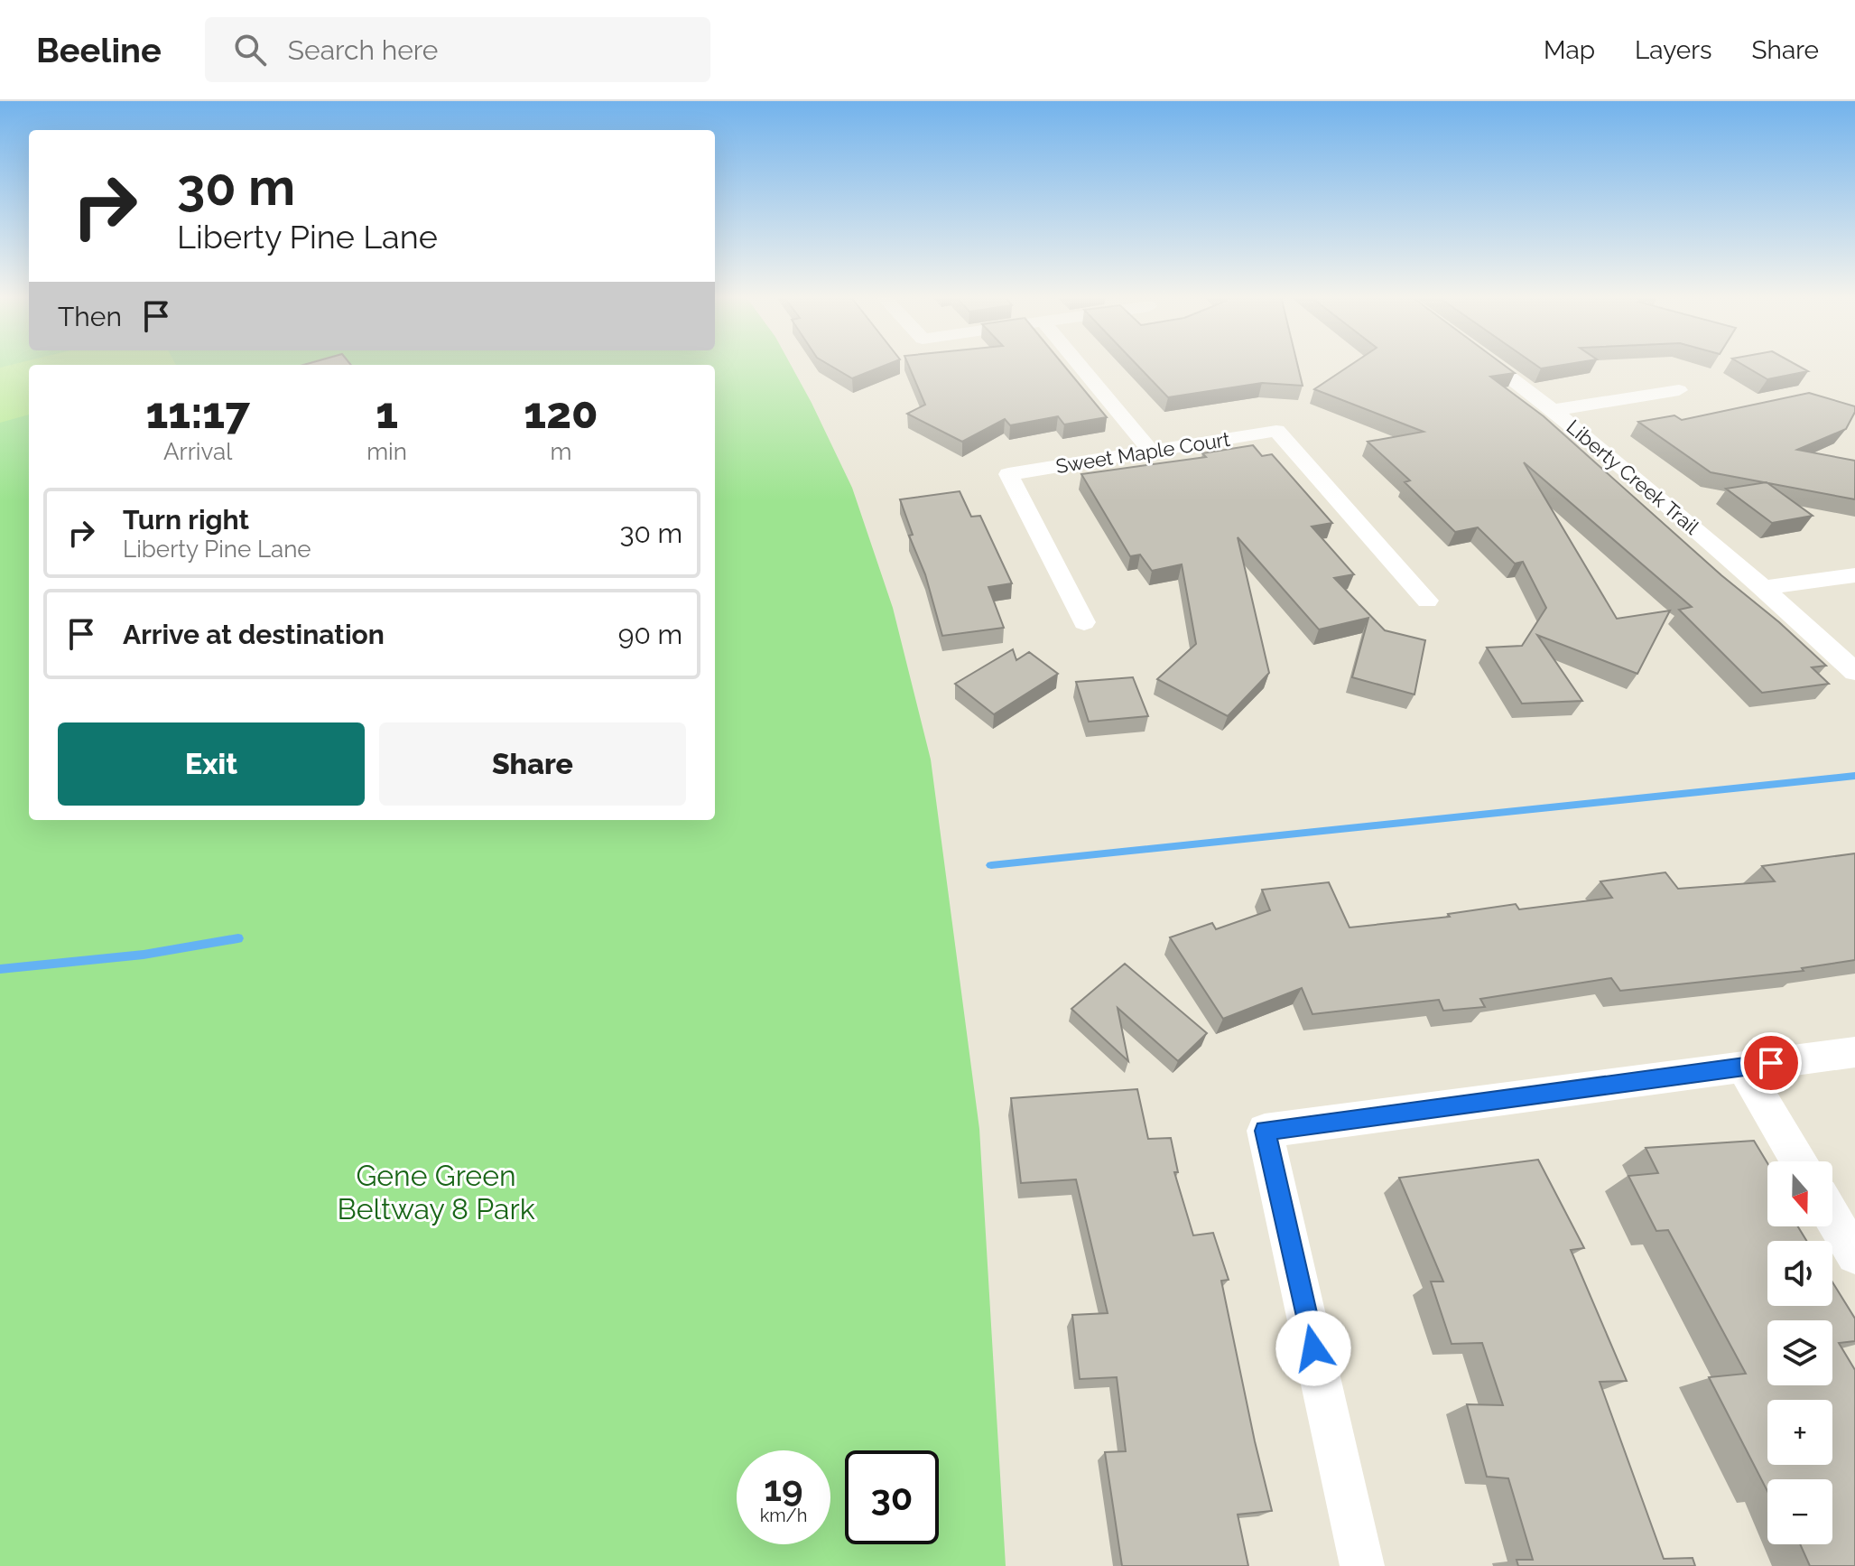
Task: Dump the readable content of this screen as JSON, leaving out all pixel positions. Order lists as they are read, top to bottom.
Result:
{
  "streets": {
    "street": ["Sweet Maple Court", "Liberty Creek Trail"]
  },
  "parks": ["Gene Green Beltway 8 Park"],
  "north": "bottom",
  "page": {
    "header": "Beeline",
    "search": "Search here",
    "nav": ["Map", "Layers", "Share"],
    "turn": ["30 m", "Liberty Pine Lane"],
    "then": "Then",
    "eta": [
      "11:17",
      "Arrival",
      "1",
      "min",
      "120",
      "m"
    ],
    "list": [
      {
        "name": "Turn right",
        "note": "Liberty Pine Lane",
        "value": "30 m"
      },
      {
        "name": "Arrive at destination",
        "value": "90 m"
      }
    ],
    "buttons": ["Exit", "Share"],
    "map_buttons": ["+", "−"],
    "speed": "19 km/h",
    "limit": "30"
  }
}
